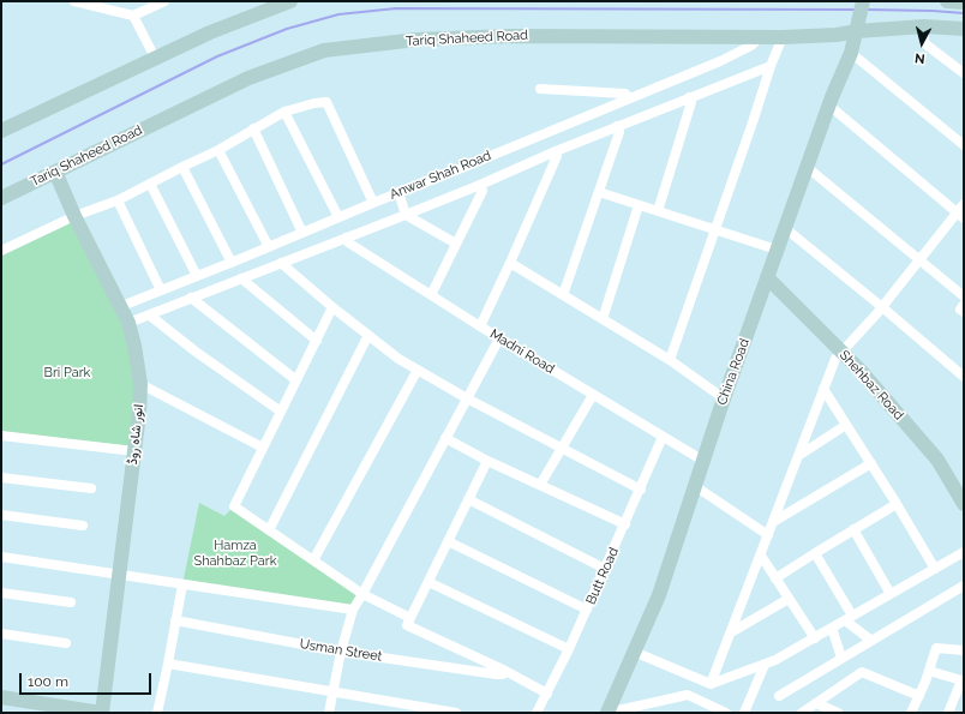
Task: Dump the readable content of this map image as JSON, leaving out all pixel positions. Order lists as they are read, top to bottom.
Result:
{
  "streets": {
    "main road": [
      "Tariq Shaheed Road",
      "China Road",
      "Shehbaz Road",
      "انور شاہ روڈ"
    ],
    "street": [
      "Anwar Shah Road",
      "Madni Road",
      "Butt Road",
      "Usman Street"
    ]
  },
  "crossings": [
    ["Tariq Shaheed Road", "Anwar Shah Road"],
    ["Tariq Shaheed Road", "China Road"],
    ["Tariq Shaheed Road", "انور شاہ روڈ"],
    ["Anwar Shah Road", "Madni Road"],
    ["Anwar Shah Road", "انور شاہ روڈ"],
    ["Madni Road", "China Road"],
    ["Madni Road", "Butt Road"],
    ["China Road", "Shehbaz Road"]
  ],
  "parks": ["Bri Park", "Hamza Shahbaz Park"],
  "scale_bar": "100 m",
  "north": "bottom"
}
